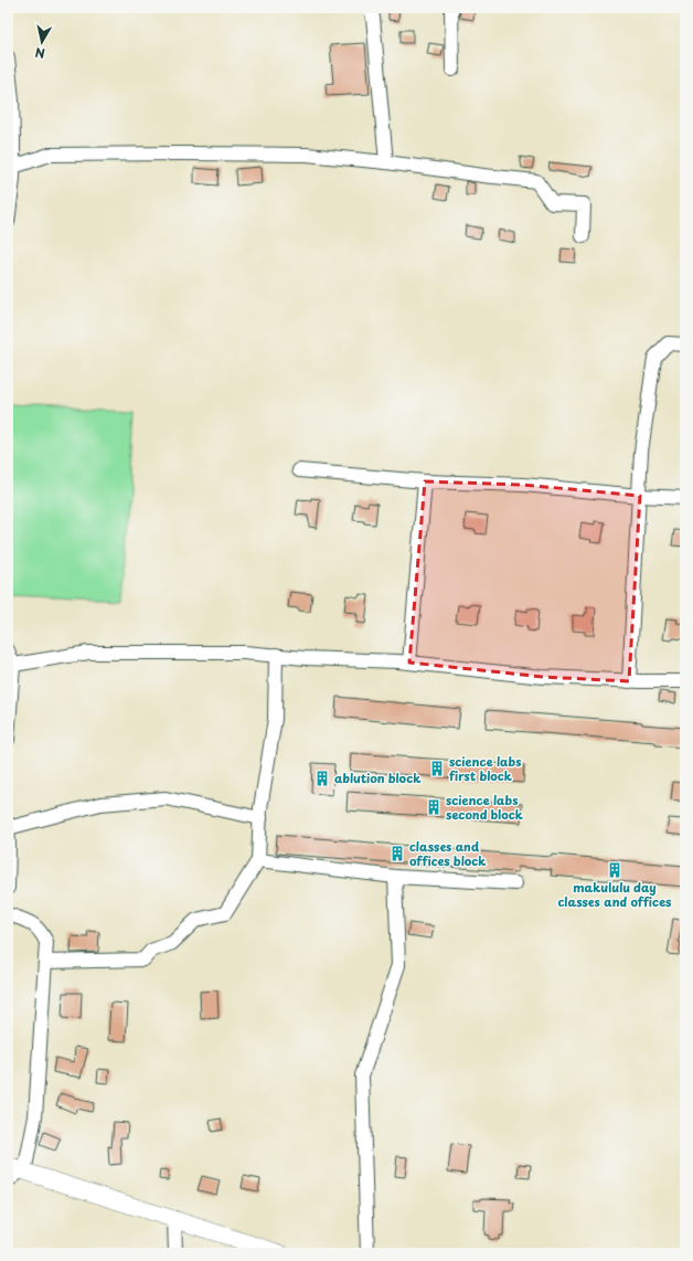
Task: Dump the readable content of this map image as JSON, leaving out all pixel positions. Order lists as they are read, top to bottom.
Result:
{
  "places": {
    "building": [
      "science labs first block",
      "ablution block",
      "science labs second block",
      "classes and offices block",
      "makululu day classes and offices"
    ]
  },
  "north": "bottom"
}
